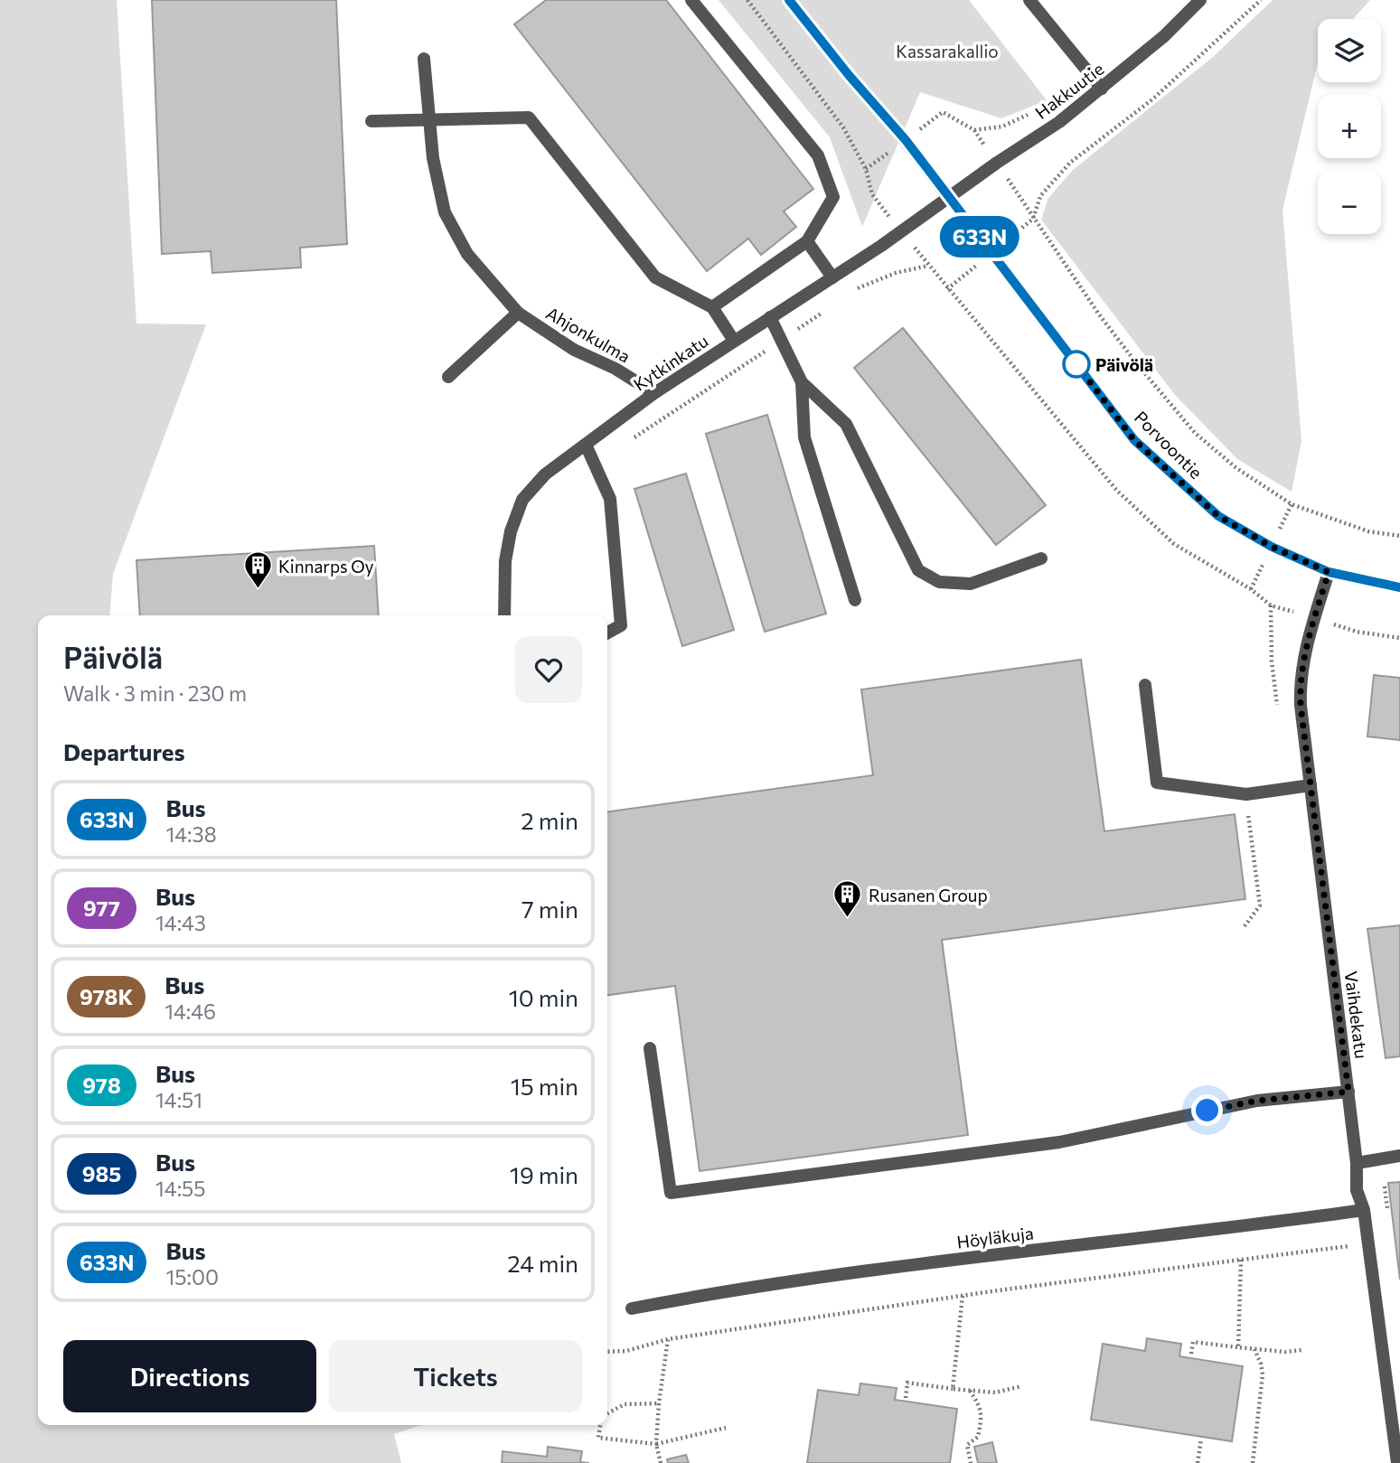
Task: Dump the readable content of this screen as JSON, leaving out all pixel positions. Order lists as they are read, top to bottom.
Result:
{
  "streets": {
    "street": [
      "Hakkuutie",
      "Ahjonkulma",
      "Kytkinkatu",
      "Porvoontie",
      "Vaihdekatu",
      "Höyläkuja"
    ]
  },
  "crossings": [
    ["Hakkuutie", "Kytkinkatu"],
    ["Hakkuutie", "Porvoontie"],
    ["Ahjonkulma", "Kytkinkatu"],
    ["Kytkinkatu", "Porvoontie"],
    ["Porvoontie", "Vaihdekatu"],
    ["Vaihdekatu", "Höyläkuja"]
  ],
  "parks": ["Kassarakallio"],
  "places": {
    "other": ["Päivölä"],
    "building": ["Kinnarps Oy", "Rusanen Group"]
  },
  "lines": ["bus line 633N"],
  "page": {
    "on_map": "633N",
    "map_buttons": ["+", "−"],
    "heading": [
      ["Päivölä", "Walk · 3 min · 230 m"],
      "Departures"
    ],
    "list": [
      {
        "mark": "633N",
        "name": "Bus",
        "note": "14:38",
        "value": "2 min"
      },
      {
        "mark": "977",
        "name": "Bus",
        "note": "14:43",
        "value": "7 min"
      },
      {
        "mark": "978K",
        "name": "Bus",
        "note": "14:46",
        "value": "10 min"
      },
      {
        "mark": "978",
        "name": "Bus",
        "note": "14:51",
        "value": "15 min"
      },
      {
        "mark": "985",
        "name": "Bus",
        "note": "14:55",
        "value": "19 min"
      },
      {
        "mark": "633N",
        "name": "Bus",
        "note": "15:00",
        "value": "24 min"
      }
    ],
    "buttons": ["Directions", "Tickets"]
  }
}
